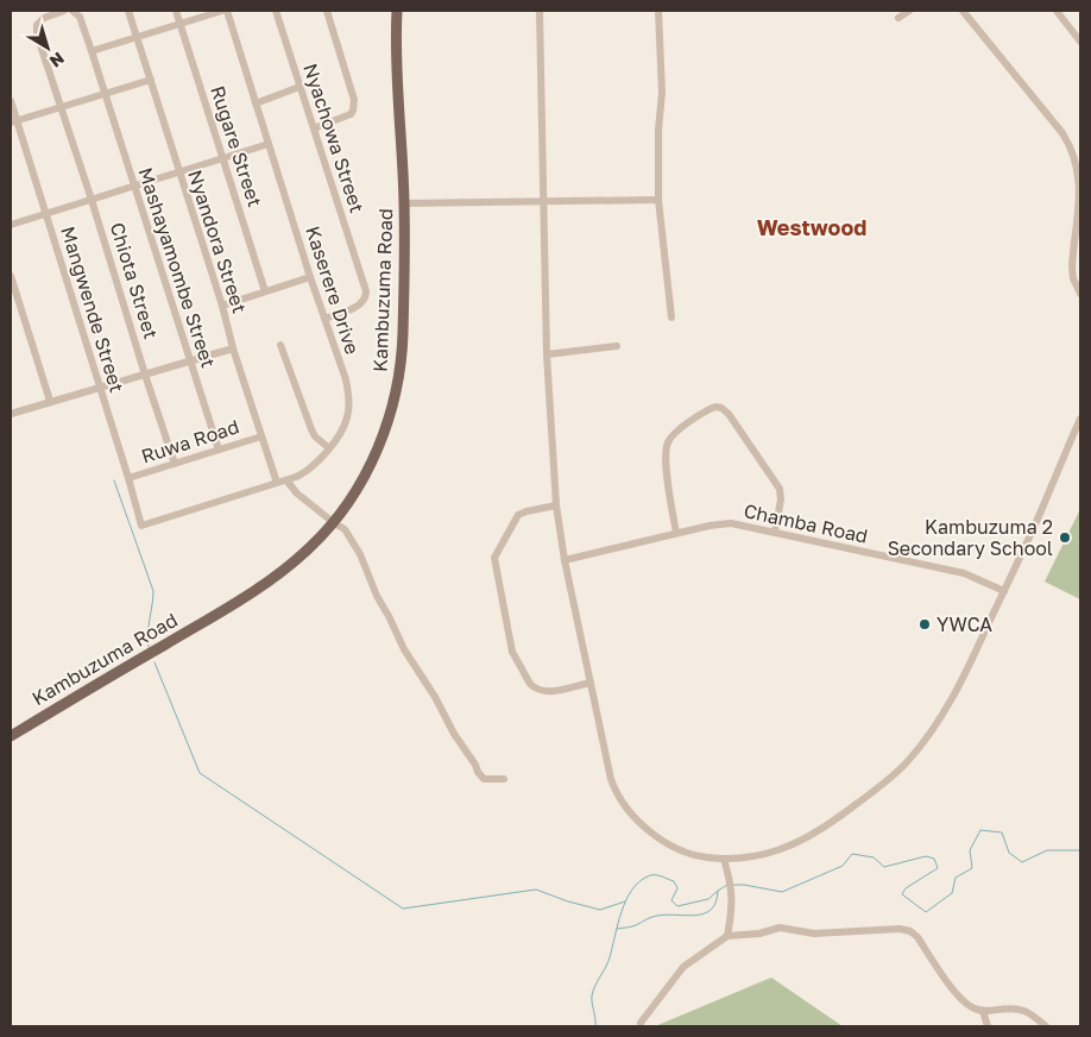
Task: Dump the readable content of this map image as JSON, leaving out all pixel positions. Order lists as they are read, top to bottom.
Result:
{
  "streets": {
    "main road": ["Kambuzuma Road"],
    "street": [
      "Nyachowa Street",
      "Rugare Street",
      "Nyandora Street",
      "Mashayamombe Street",
      "Chiota Street",
      "Kaserere Drive",
      "Mangwende Street",
      "Ruwa Road",
      "Chamba Road"
    ]
  },
  "crossings": [
    ["Nyachowa Street", "Kaserere Drive"],
    ["Nyandora Street", "Kaserere Drive"],
    ["Nyandora Street", "Ruwa Road"],
    ["Mashayamombe Street", "Ruwa Road"],
    ["Chiota Street", "Ruwa Road"],
    ["Kaserere Drive", "Mangwende Street"],
    ["Mangwende Street", "Ruwa Road"]
  ],
  "districts": ["Westwood"],
  "places": ["Kambuzuma 2 Secondary School", "YWCA"],
  "north": "bottom right"
}
